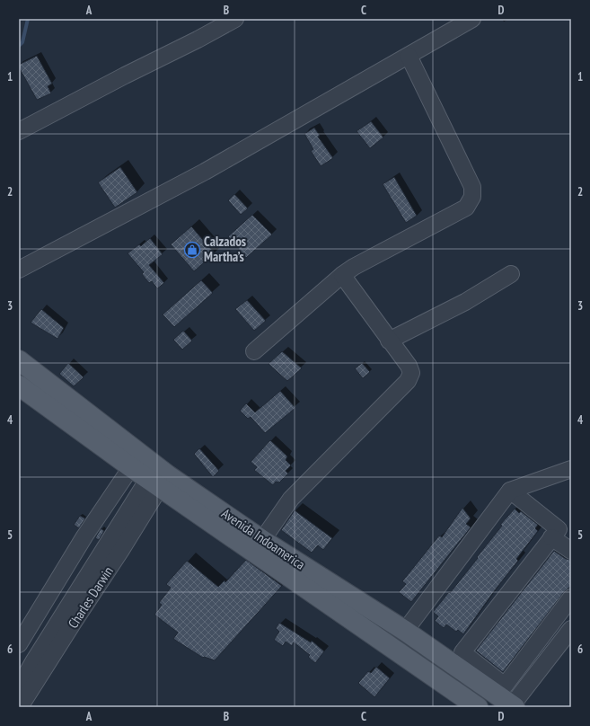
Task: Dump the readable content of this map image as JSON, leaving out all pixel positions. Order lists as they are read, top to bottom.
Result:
{
  "streets": {
    "main road": ["Avenida Indoamerica"],
    "street": ["Charles Darwin"]
  },
  "crossings": [
    ["Avenida Indoamerica", "Charles Darwin"]
  ],
  "places": {
    "shop": ["Calzados Martha’s"]
  },
  "grid": {
    "columns": [
      "A",
      "B",
      "C",
      "D"
    ],
    "rows": [
      "1",
      "2",
      "3",
      "4",
      "5",
      "6"
    ]
  }
}
